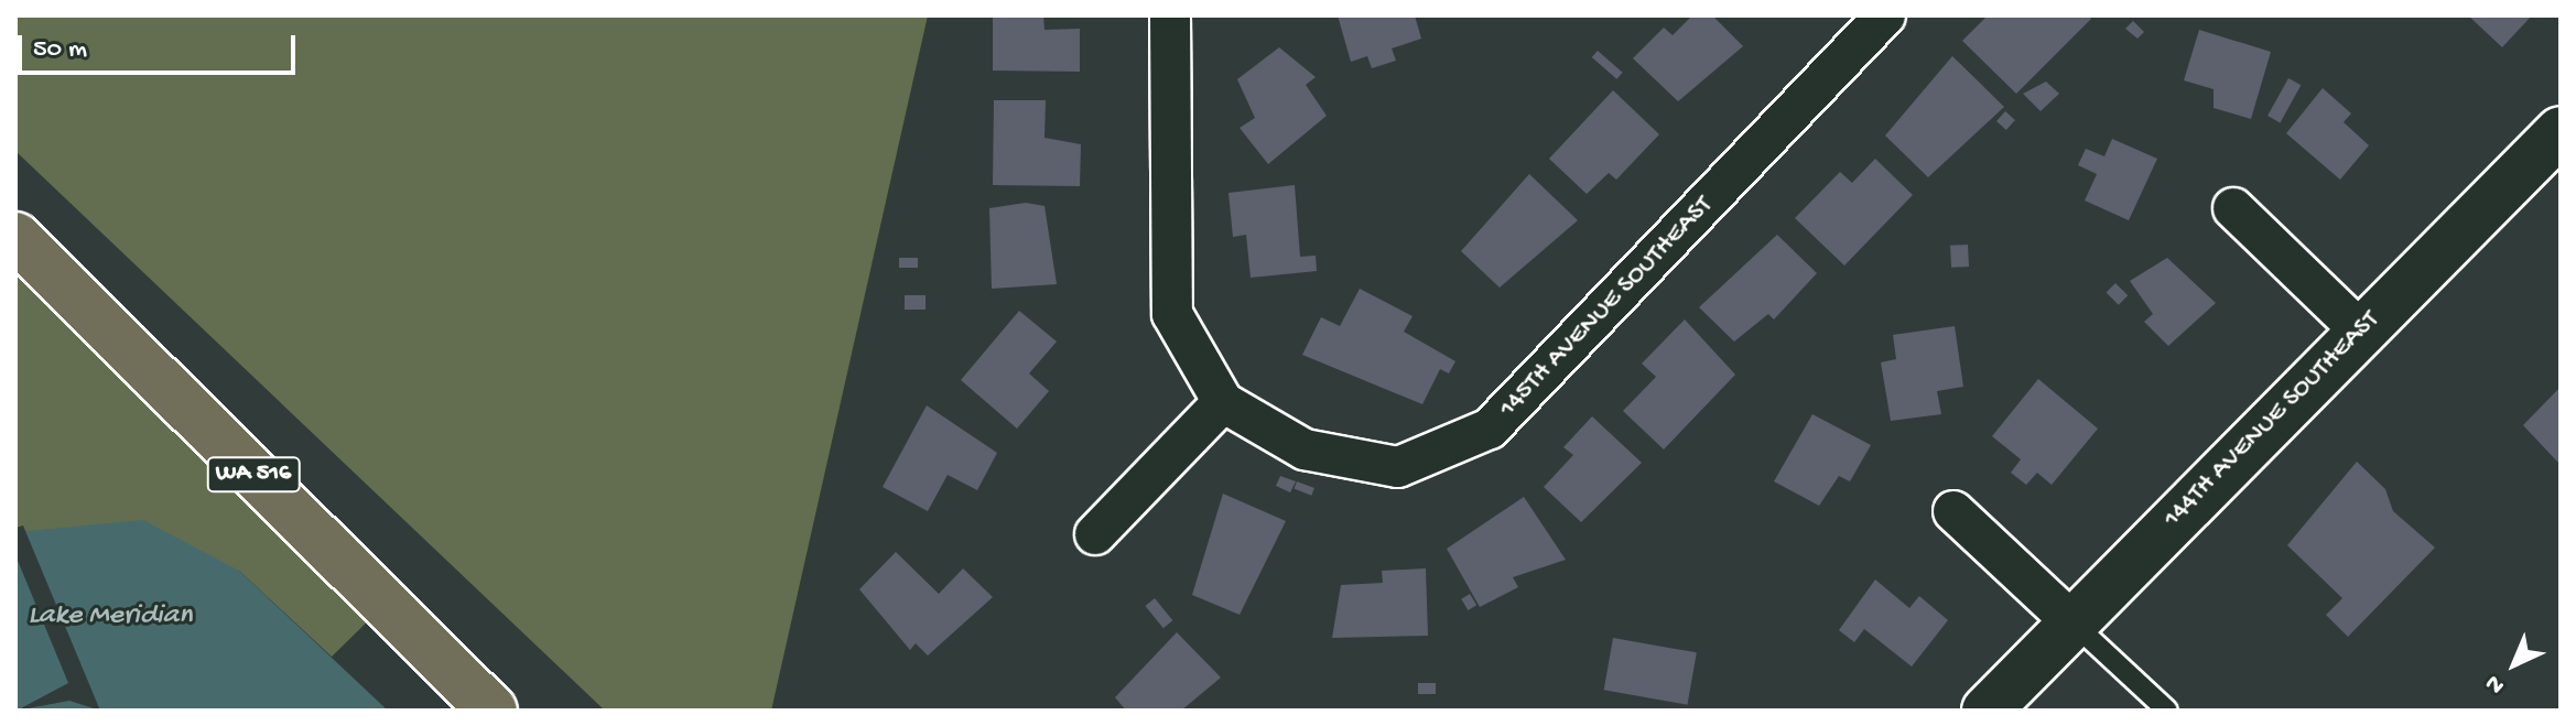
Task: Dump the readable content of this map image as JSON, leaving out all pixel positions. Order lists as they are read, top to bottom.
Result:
{
  "streets": {
    "main road": ["WA 516"],
    "street": ["145TH AVENUE SOUTHEAST", "144TH AVENUE SOUTHEAST"]
  },
  "water": ["Lake Meridian"],
  "scale_bar": "50 m",
  "north": "bottom left"
}
